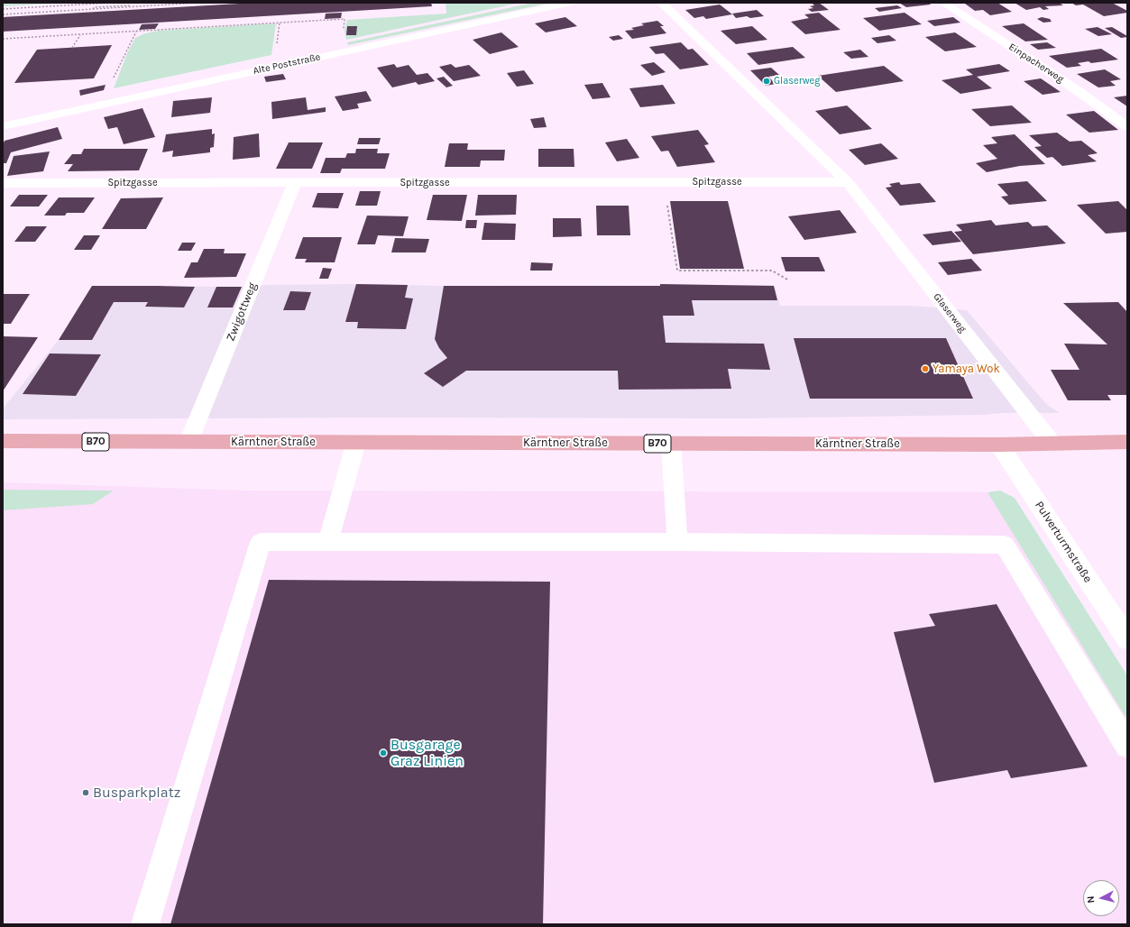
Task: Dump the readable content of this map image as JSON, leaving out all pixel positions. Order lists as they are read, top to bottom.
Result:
{
  "streets": {
    "main road": ["B70", "Kärntner Straße"],
    "street": [
      "Einpacherweg",
      "Alte Poststraße",
      "Spitzgasse",
      "Zwigottweg",
      "Glaserweg",
      "Pulverturmstraße"
    ]
  },
  "crossings": [
    ["Spitzgasse", "Zwigottweg"],
    ["Spitzgasse", "Glaserweg"],
    ["Zwigottweg", "Kärntner Straße"],
    ["Glaserweg", "Kärntner Straße"],
    ["Kärntner Straße", "Pulverturmstraße"]
  ],
  "places": [
    "Glaserweg",
    "Yamaya Wok",
    "Busgarage Graz Linien",
    "Busparkplatz"
  ],
  "north": "left"
}
